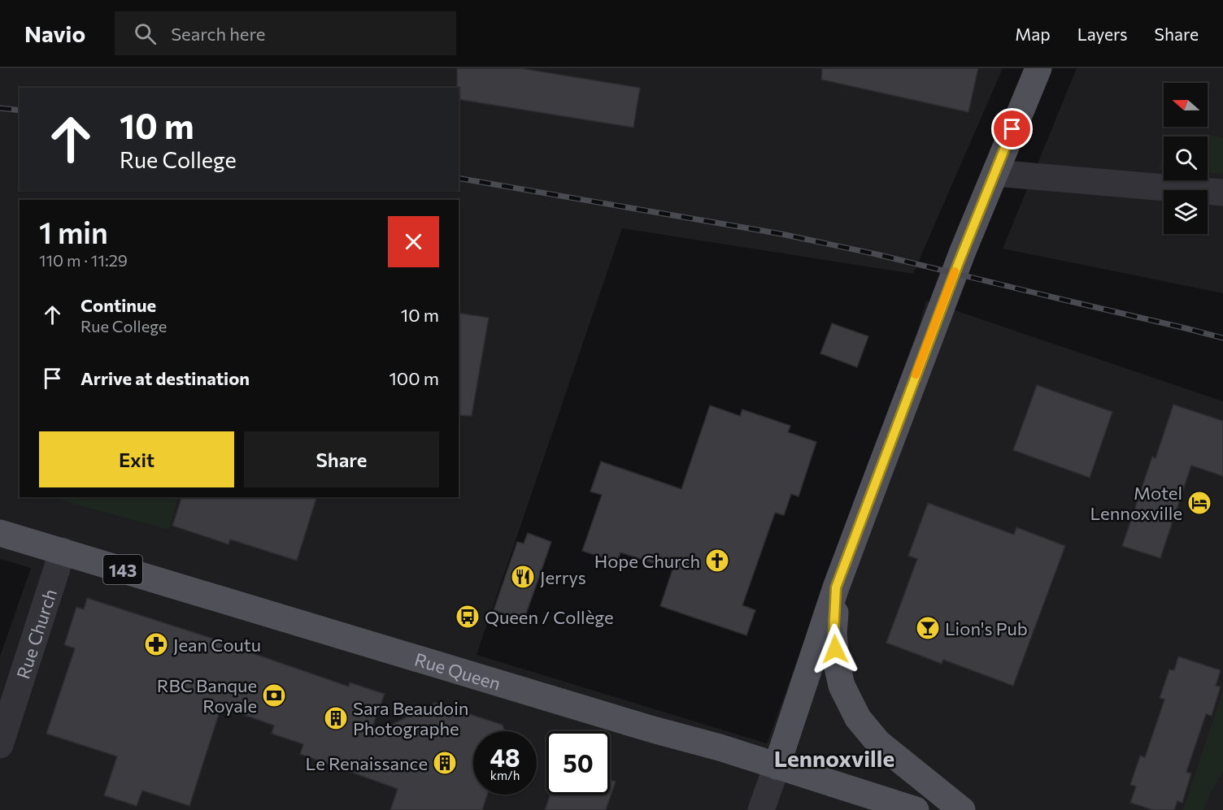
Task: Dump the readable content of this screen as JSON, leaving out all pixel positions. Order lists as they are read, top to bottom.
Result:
{
  "streets": {
    "main road": ["143", "Rue Queen"],
    "street": ["Rue Church"]
  },
  "crossings": [
    ["Rue Church", "Rue Queen"]
  ],
  "districts": ["Lennoxville"],
  "places": {
    "hotel": ["Motel Lennoxville"],
    "church": ["Hope Church"],
    "restaurant": ["Jerrys"],
    "bus stop": ["Queen / Collège"],
    "bar": ["Lion's Pub"],
    "pharmacy": ["Jean Coutu"],
    "bank": ["RBC Banque Royale"],
    "building": ["Sara Beaudoin Photographe", "Le Renaissance"]
  },
  "north": "left",
  "page": {
    "header": "Navio",
    "search": "Search here",
    "nav": ["Map", "Layers", "Share"],
    "turn": ["10 m", "Rue College"],
    "heading": ["1 min", "110 m · 11:29"],
    "list": [
      {
        "name": "Continue",
        "note": "Rue College",
        "value": "10 m"
      },
      {
        "name": "Arrive at destination",
        "value": "100 m"
      }
    ],
    "buttons": ["Exit", "Share"],
    "speed": "48 km/h",
    "limit": "50"
  }
}
